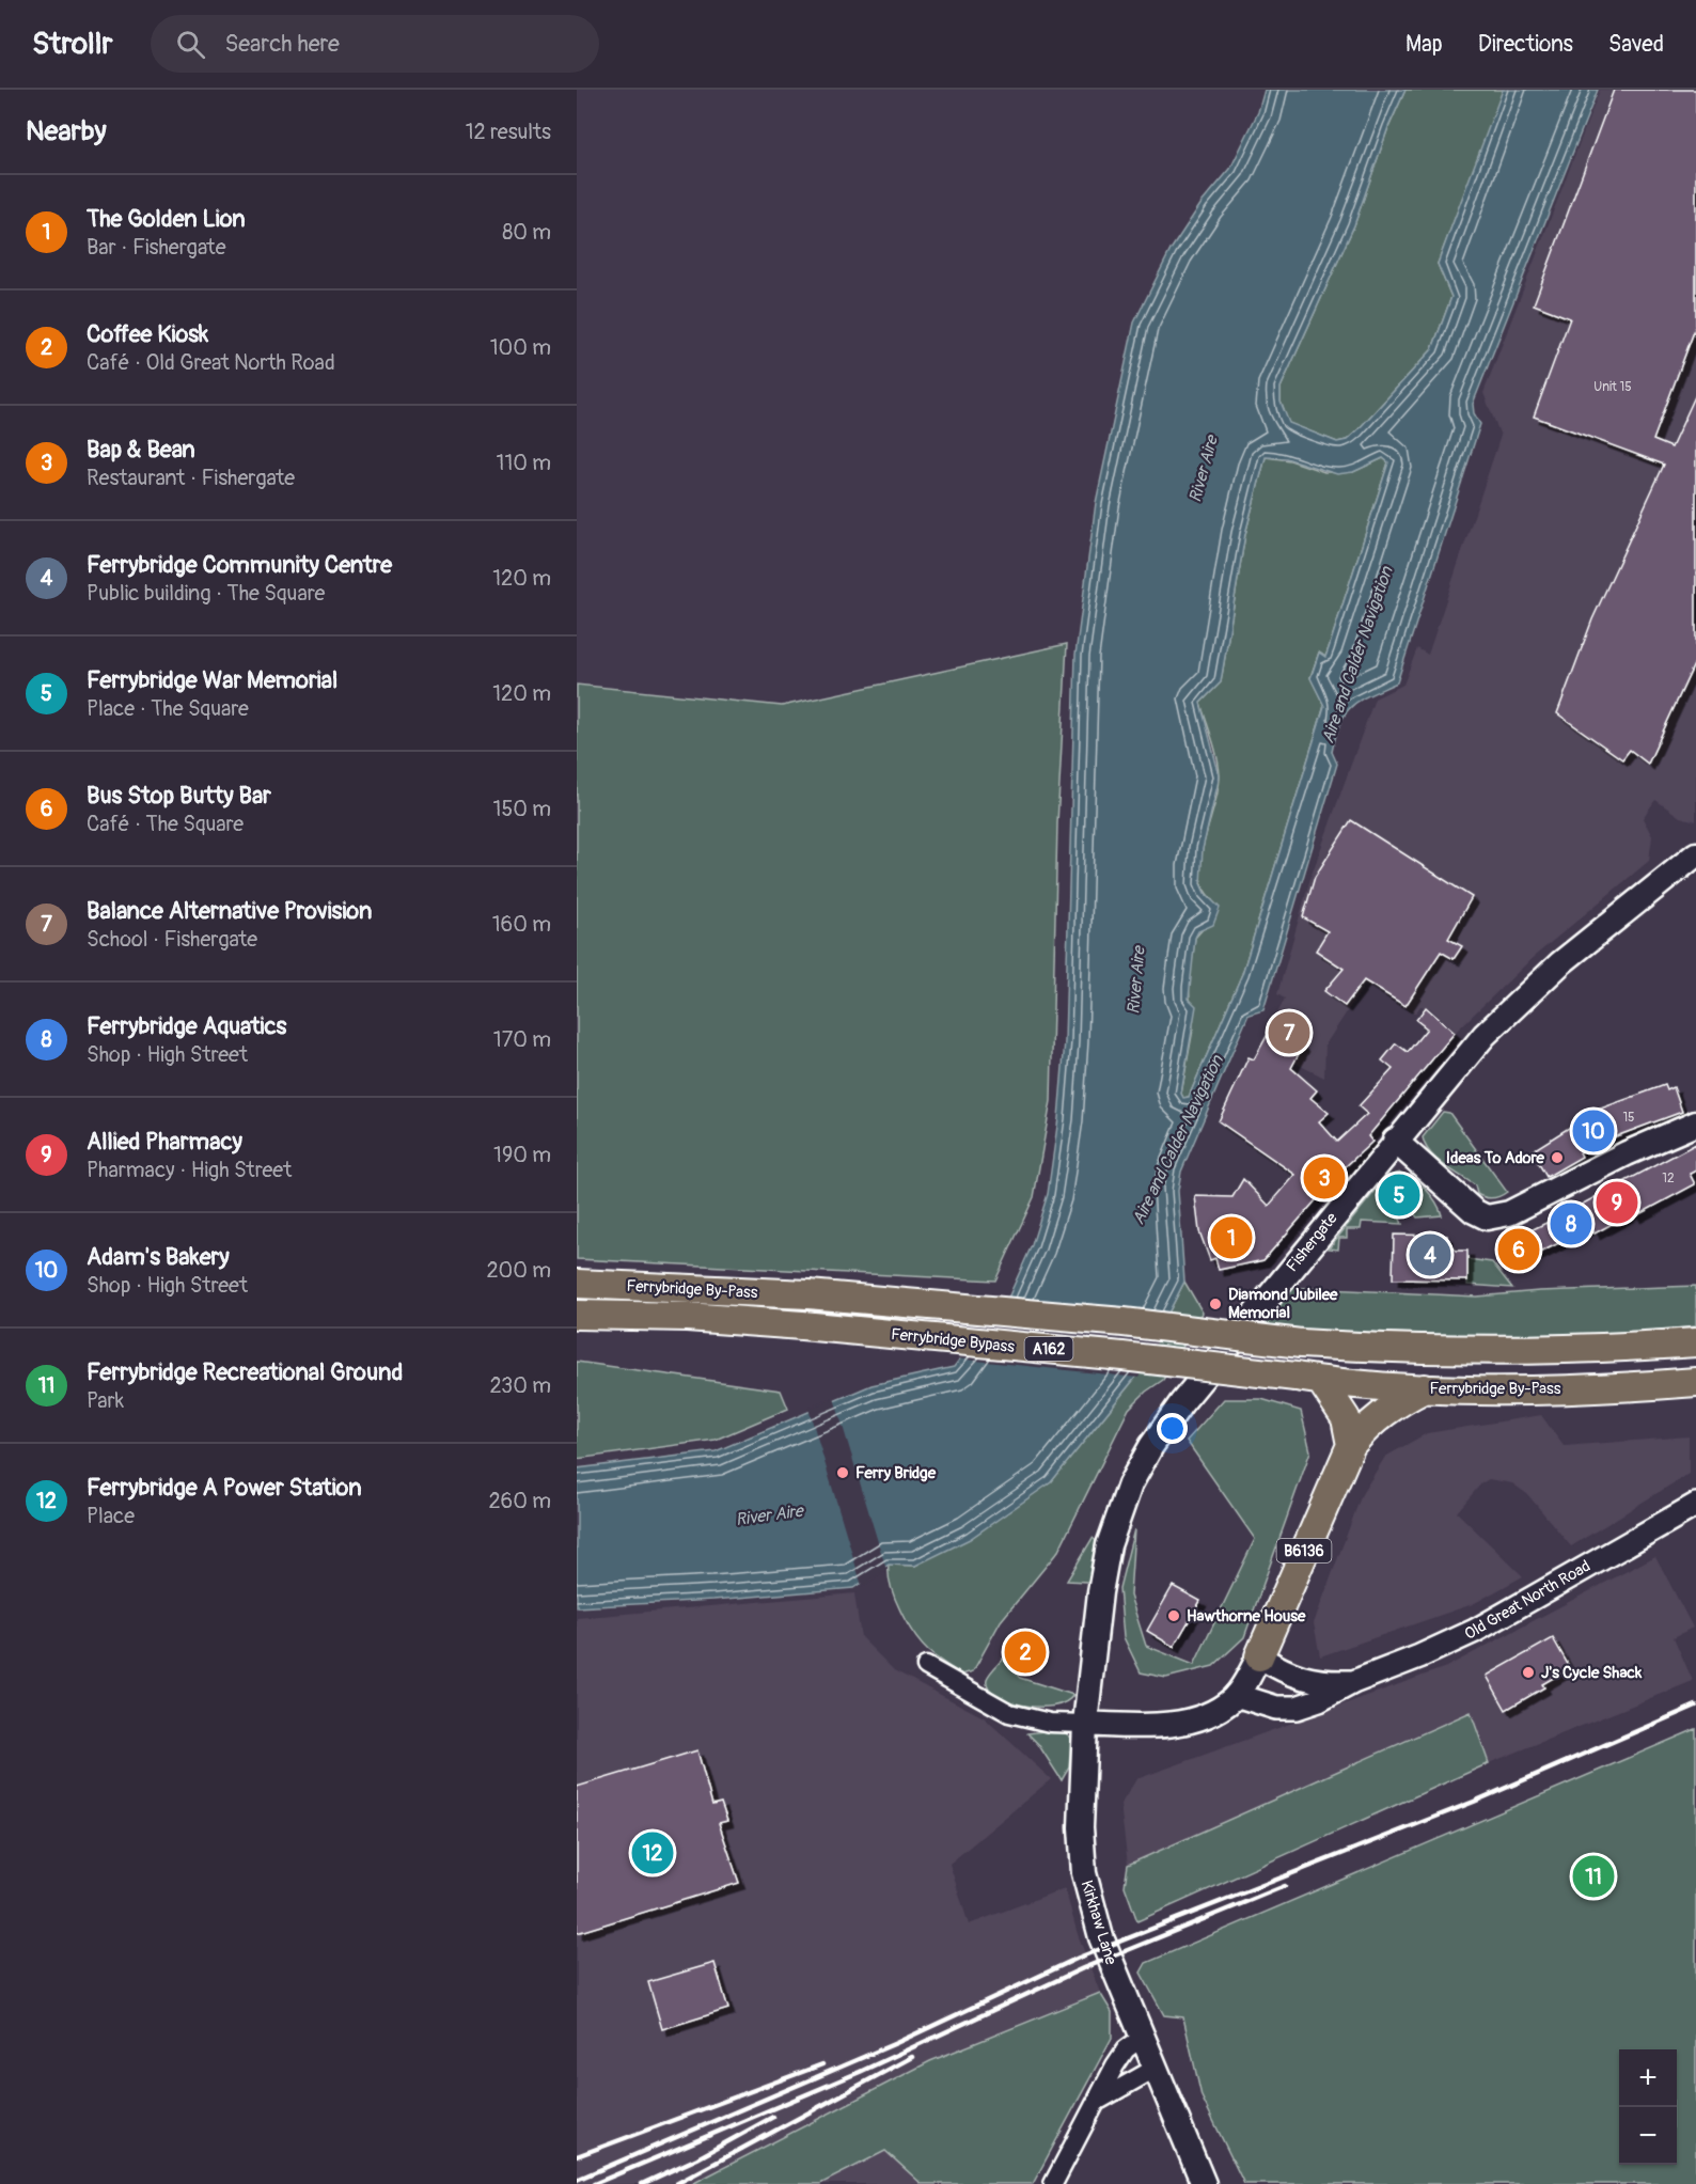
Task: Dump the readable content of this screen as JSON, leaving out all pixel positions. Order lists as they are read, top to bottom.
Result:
{
  "streets": {
    "main road": [
      "Fishergate",
      "Ferrybridge By-Pass",
      "Ferrybridge Bypass",
      "A162",
      "B6136",
      "Kirkhaw Lane"
    ],
    "street": ["Old Great North Road"]
  },
  "crossings": [
    ["Fishergate", "B6136"],
    ["Fishergate", "Kirkhaw Lane"],
    ["Ferrybridge By-Pass", "Ferrybridge Bypass"],
    ["B6136", "Old Great North Road"],
    ["B6136", "Kirkhaw Lane"]
  ],
  "water": ["River Aire", "Aire and Calder Navigation"],
  "places": [
    "Ideas To Adore",
    "Diamond Jubilee Memorial",
    "Ferry Bridge",
    "Hawthorne House",
    "J's Cycle Shack"
  ],
  "house_numbers": ["Unit 15", "15", "12"],
  "page": {
    "header": "Strollr",
    "search": "Search here",
    "nav": ["Map", "Directions", "Saved"],
    "heading": ["Nearby", "12 results"],
    "list": [
      {
        "mark": "1",
        "name": "The Golden Lion",
        "note": "Bar · Fishergate",
        "value": "80 m"
      },
      {
        "mark": "2",
        "name": "Coffee Kiosk",
        "note": "Café · Old Great North Road",
        "value": "100 m"
      },
      {
        "mark": "3",
        "name": "Bap & Bean",
        "note": "Restaurant · Fishergate",
        "value": "110 m"
      },
      {
        "mark": "4",
        "name": "Ferrybridge Community Centre",
        "note": "Public building · The Square",
        "value": "120 m"
      },
      {
        "mark": "5",
        "name": "Ferrybridge War Memorial",
        "note": "Place · The Square",
        "value": "120 m"
      },
      {
        "mark": "6",
        "name": "Bus Stop Butty Bar",
        "note": "Café · The Square",
        "value": "150 m"
      },
      {
        "mark": "7",
        "name": "Balance Alternative Provision",
        "note": "School · Fishergate",
        "value": "160 m"
      },
      {
        "mark": "8",
        "name": "Ferrybridge Aquatics",
        "note": "Shop · High Street",
        "value": "170 m"
      },
      {
        "mark": "9",
        "name": "Allied Pharmacy",
        "note": "Pharmacy · High Street",
        "value": "190 m"
      },
      {
        "mark": "10",
        "name": "Adam's Bakery",
        "note": "Shop · High Street",
        "value": "200 m"
      },
      {
        "mark": "11",
        "name": "Ferrybridge Recreational Ground",
        "note": "Park",
        "value": "230 m"
      },
      {
        "mark": "12",
        "name": "Ferrybridge A Power Station",
        "note": "Place",
        "value": "260 m"
      }
    ],
    "pins": [
      "7",
      "10",
      "3",
      "5",
      "9",
      "8",
      "1",
      "6",
      "4",
      "2",
      "12",
      "11"
    ],
    "map_buttons": ["+", "−"]
  }
}
